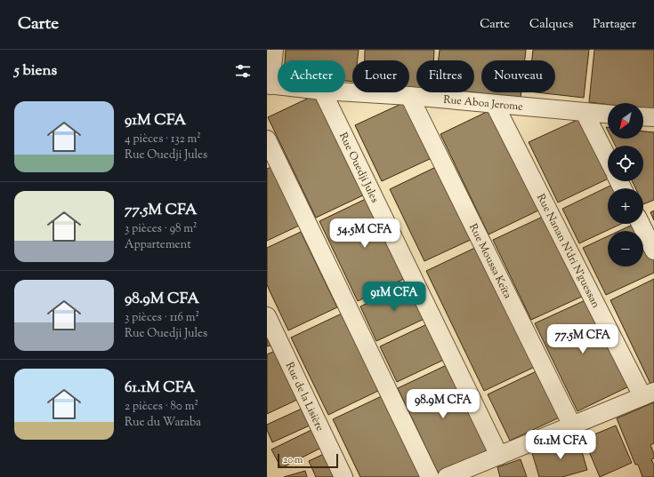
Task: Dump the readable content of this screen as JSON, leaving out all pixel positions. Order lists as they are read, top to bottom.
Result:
{
  "streets": {
    "street": [
      "Rue Aboa Jerome",
      "Rue Ouedji Jules",
      "Rue Nanan N'dri N'guessan",
      "Rue Moussa Keïta",
      "Rue de la Lisière"
    ]
  },
  "crossings": [
    ["Rue Aboa Jerome", "Rue Nanan N'dri N'guessan"],
    ["Rue Aboa Jerome", "Rue Moussa Keïta"]
  ],
  "scale_bar": "20 m",
  "north": "bottom left",
  "page": {
    "header": "Carte",
    "nav": ["Carte", "Calques", "Partager"],
    "heading": "5 biens",
    "chip": [
      "Acheter",
      "Louer",
      "Filtres",
      "Nouveau"
    ],
    "list": [
      {
        "name": "91M CFA",
        "note": "4 pièces · 132 m² · Rue Ouedji Jules"
      },
      {
        "name": "77.5M CFA",
        "note": "3 pièces · 98 m² · Appartement"
      },
      {
        "name": "98.9M CFA",
        "note": "3 pièces · 116 m² · Rue Ouedji Jules"
      },
      {
        "name": "61.1M CFA",
        "note": "2 pièces · 80 m² · Rue du Waraba"
      }
    ],
    "map_buttons": ["+", "−"],
    "price": [
      "54.5M CFA",
      "91M CFA",
      "77.5M CFA",
      "98.9M CFA",
      "61.1M CFA"
    ],
    "scale": "20 m"
  }
}
